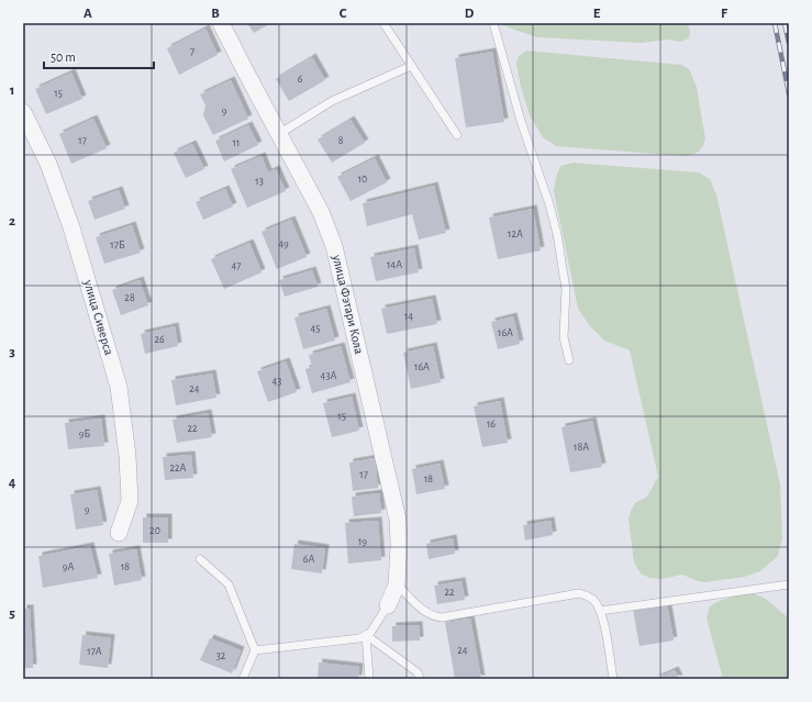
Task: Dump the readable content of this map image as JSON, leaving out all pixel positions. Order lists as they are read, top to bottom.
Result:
{
  "streets": {
    "street": ["улица Фэтари Кола", "улица Сиверса"]
  },
  "house_numbers": [
    "7",
    "6",
    "15",
    "9",
    "17",
    "8",
    "11",
    "10",
    "13",
    "12А",
    "49",
    "17Б",
    "14А",
    "47",
    "28",
    "14",
    "45",
    "16А",
    "26",
    "16А",
    "43А",
    "43",
    "24",
    "15",
    "16",
    "22",
    "9Б",
    "18А",
    "22А",
    "17",
    "18",
    "9",
    "20",
    "19",
    "6А",
    "9А",
    "18",
    "22",
    "24",
    "17А",
    "32"
  ],
  "scale_bar": "50 m",
  "grid": {
    "columns": [
      "A",
      "B",
      "C",
      "D",
      "E",
      "F"
    ],
    "rows": [
      "1",
      "2",
      "3",
      "4",
      "5"
    ]
  }
}
